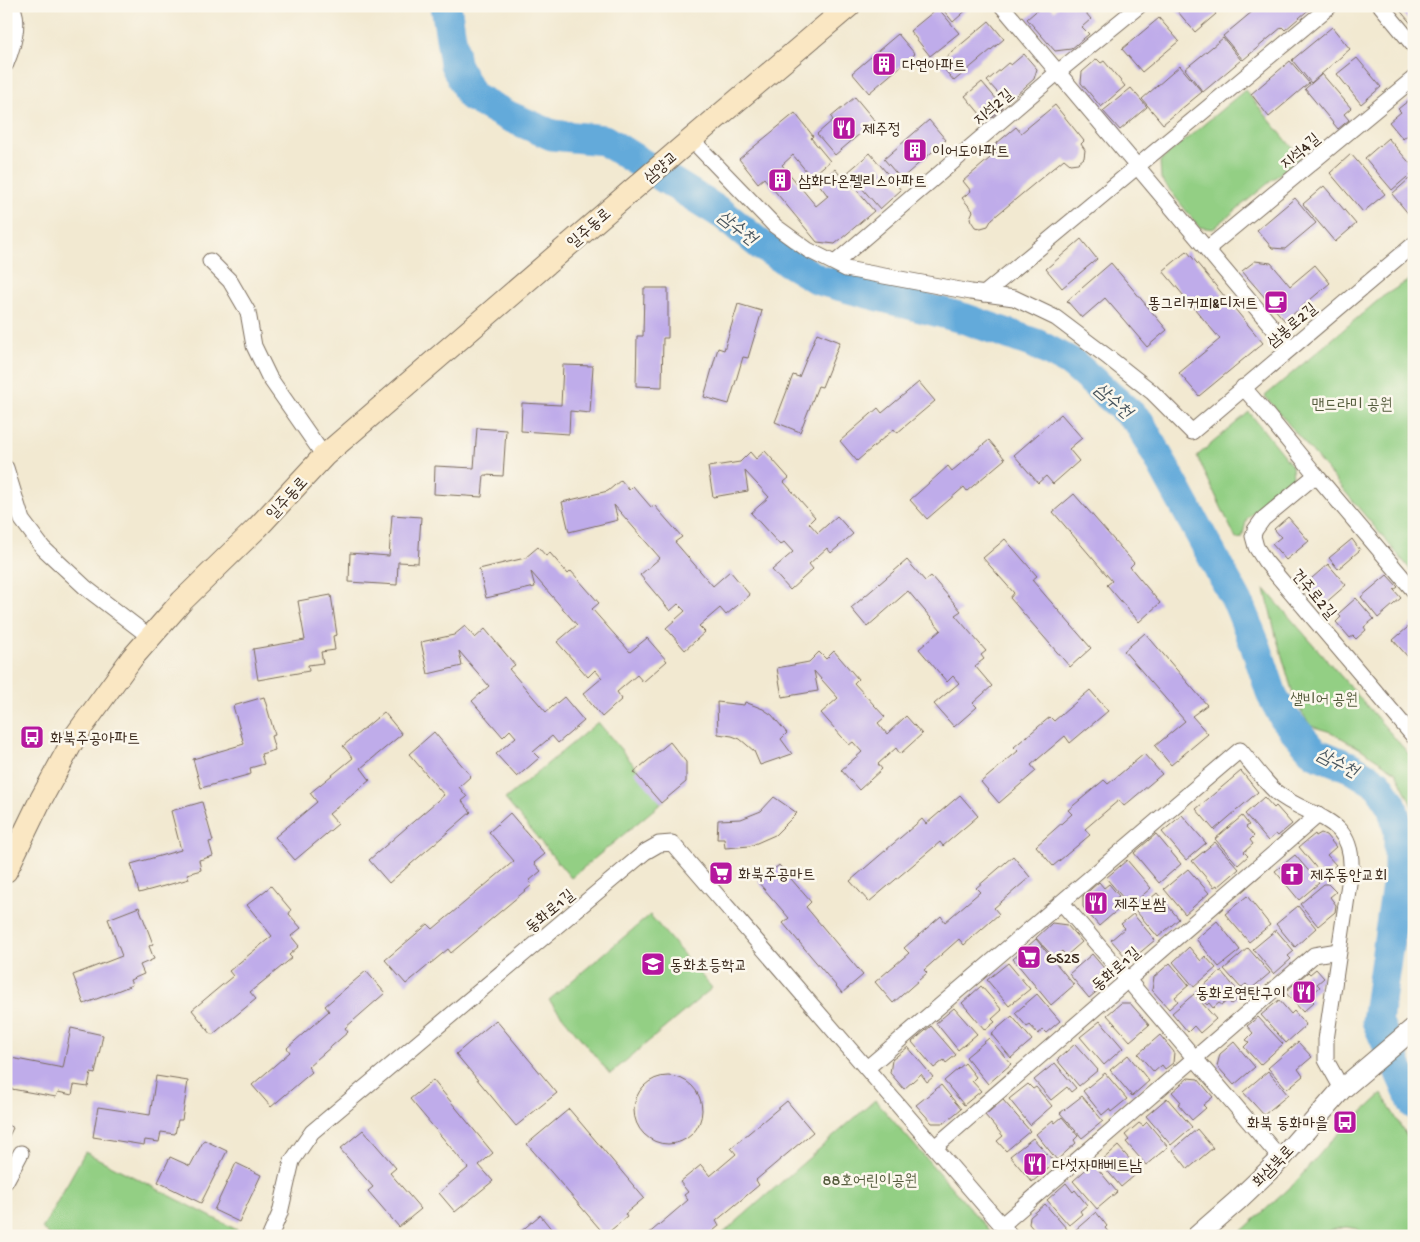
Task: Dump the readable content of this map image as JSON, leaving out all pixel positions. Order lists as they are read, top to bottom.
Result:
{
  "streets": {
    "main road": ["삼양교", "일주동로"],
    "street": [
      "지석2길",
      "지석4길",
      "삼봉로2길",
      "건주로2길",
      "동화로1길",
      "화삼북로"
    ]
  },
  "crossings": [
    ["삼양교", "일주동로"]
  ],
  "water": ["삼수천"],
  "parks": ["맨드라미 공원", "샐비어 공원", "88호어린이공원"],
  "places": {
    "building": ["다연아파트", "이어도아파트", "삼화다온펠리스아파트"],
    "restaurant": [
      "제주정",
      "제주보쌈",
      "동화로연탄구이",
      "다섯자매베트남"
    ],
    "cafe": ["똥그리커피&디저트"],
    "bus stop": ["화북주공아파트", "화북 동화마을"],
    "supermarket": ["화북주공마트", "GS25"],
    "church": ["제주동안교회"],
    "school or university": ["동화초등학교"]
  }
}
